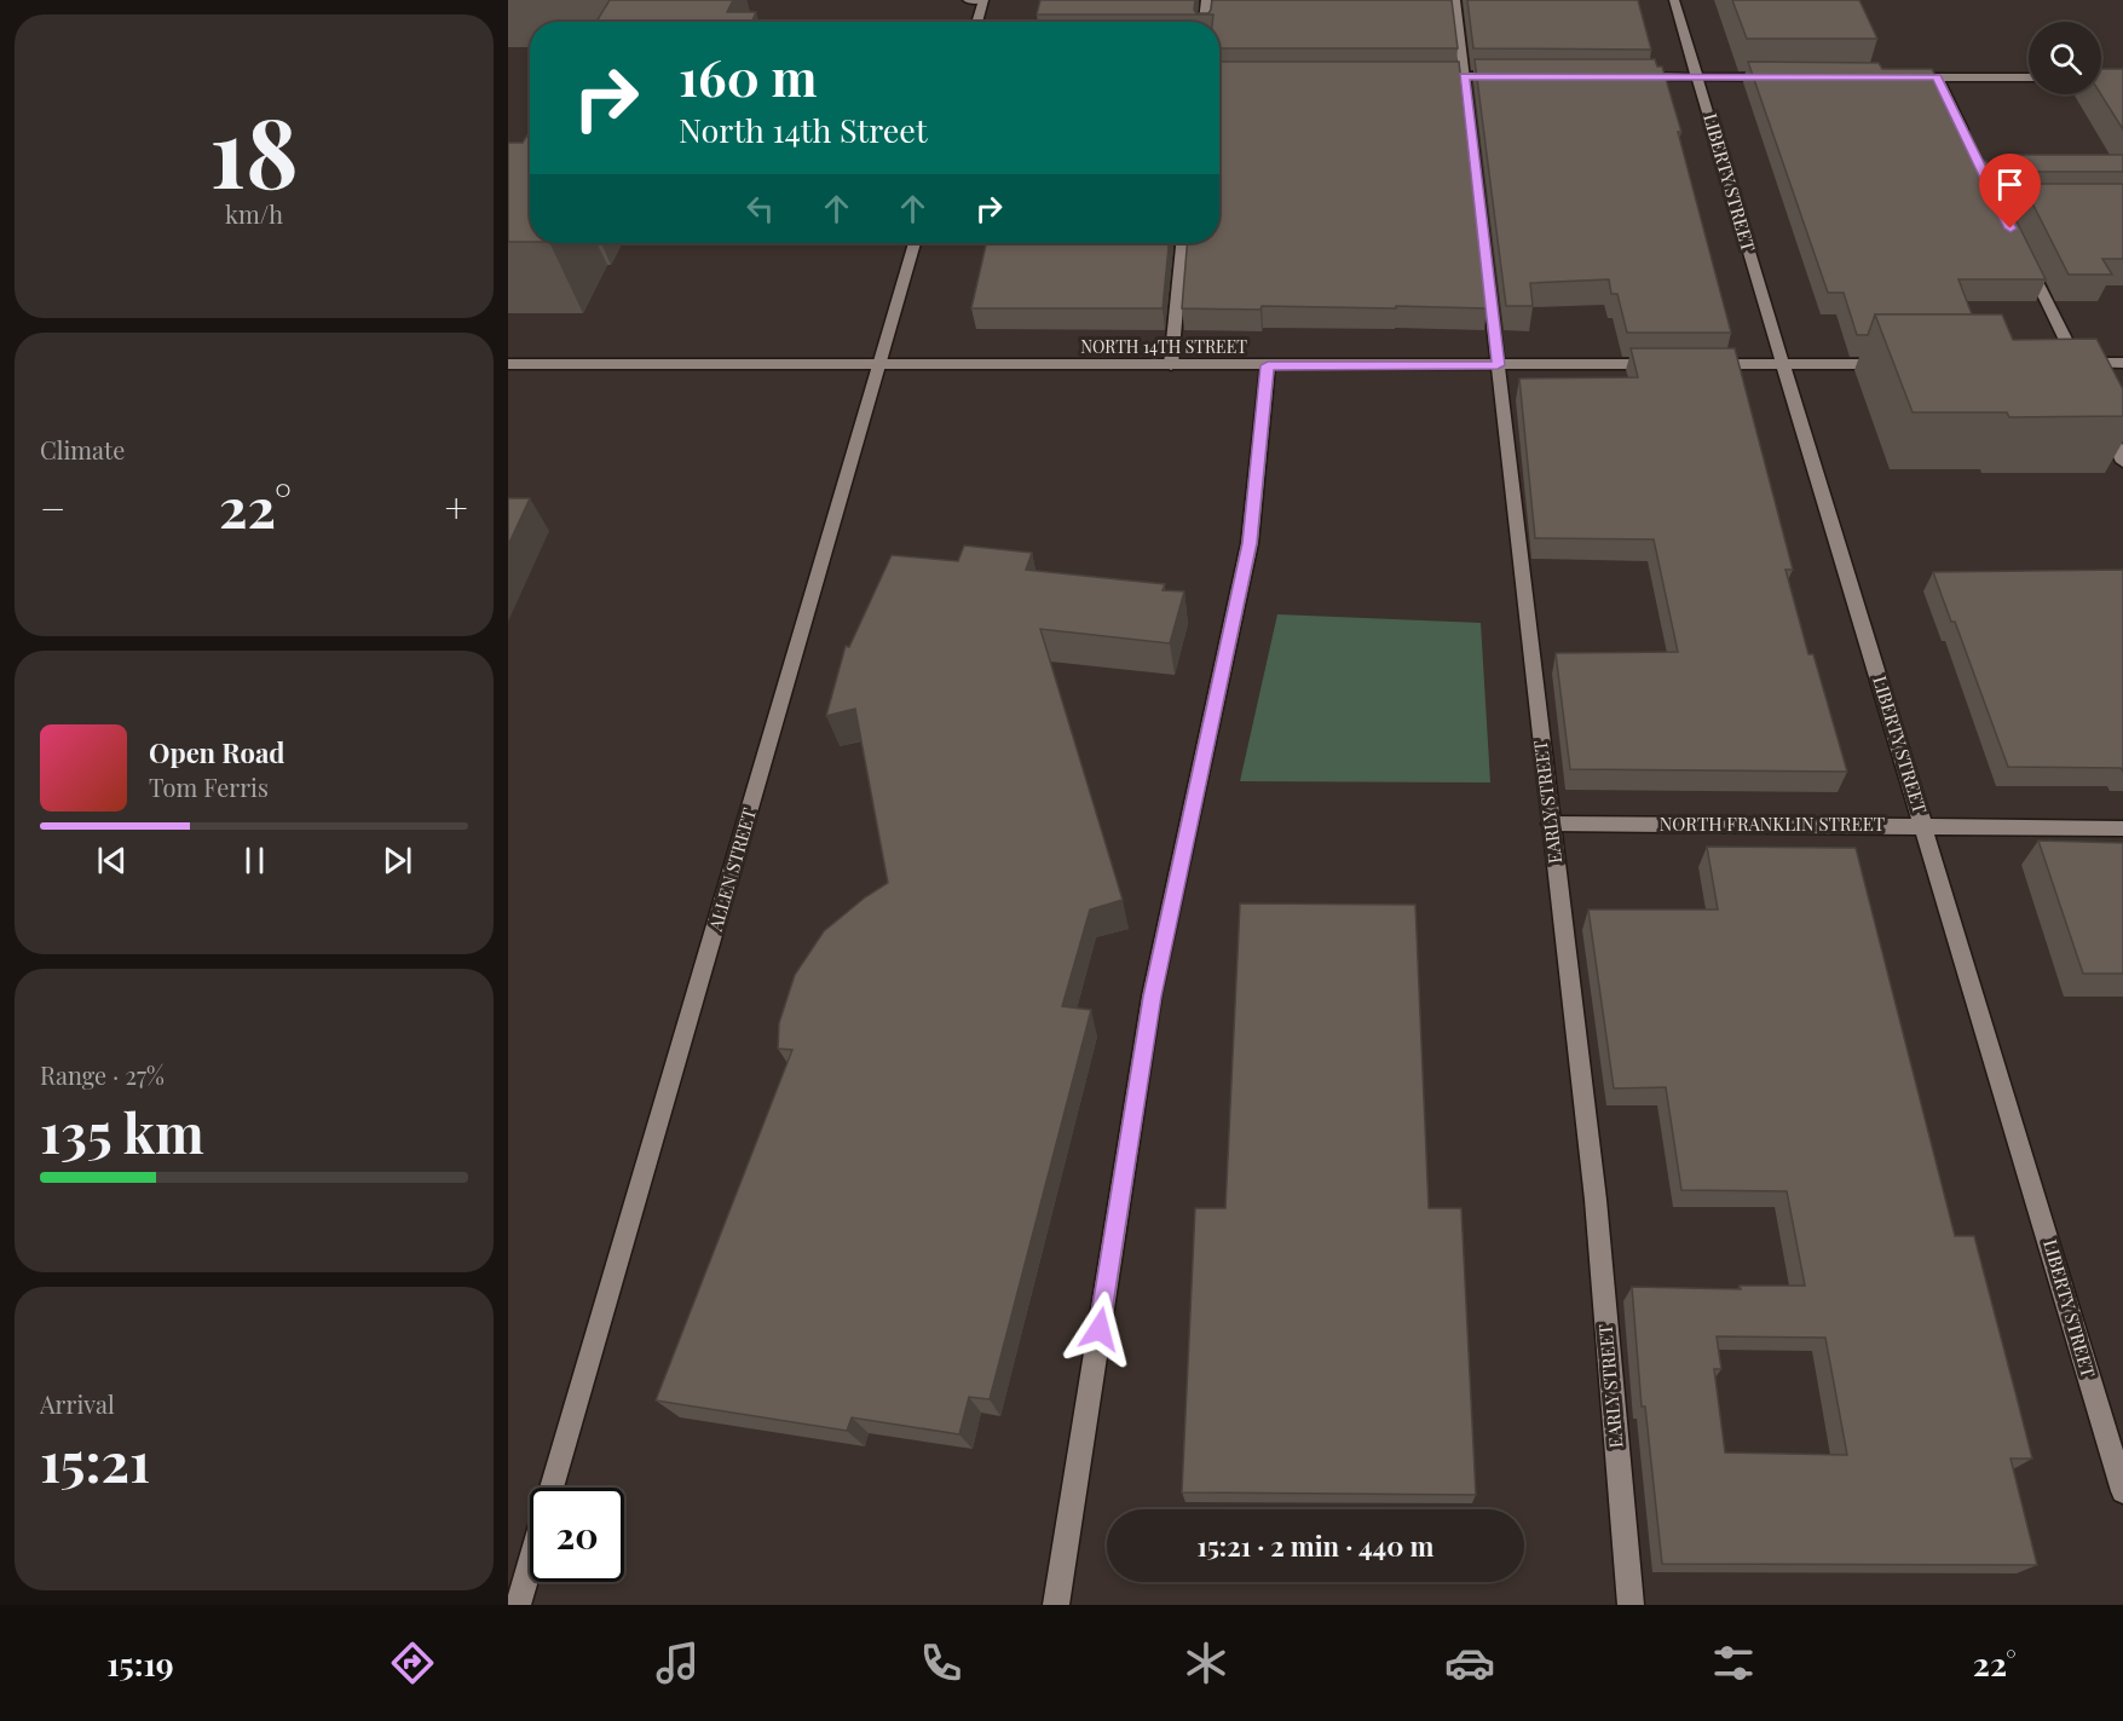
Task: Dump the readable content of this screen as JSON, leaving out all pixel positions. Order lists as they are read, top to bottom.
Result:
{
  "streets": {
    "street": [
      "LIBERTY STREET",
      "NORTH 14TH STREET",
      "EARLY STREET",
      "NORTH FRANKLIN STREET",
      "ALLEN STREET"
    ]
  },
  "crossings": [
    ["LIBERTY STREET", "NORTH FRANKLIN STREET"],
    ["NORTH 14TH STREET", "EARLY STREET"],
    ["NORTH 14TH STREET", "ALLEN STREET"],
    ["EARLY STREET", "NORTH FRANKLIN STREET"]
  ],
  "page": {
    "tile": [
      ["18", "km/h"],
      "Climate",
      ["Range · 27%", "135 km"],
      ["Arrival", "15:21"]
    ],
    "turn": ["160 m", "North 14th Street"],
    "heat": ["−", "22°", "+"],
    "song": ["Open Road", "Tom Ferris"],
    "limit": "20",
    "trip": "15:21 · 2 min · 440 m",
    "tabs": ["15:19", "22°"]
  }
}
